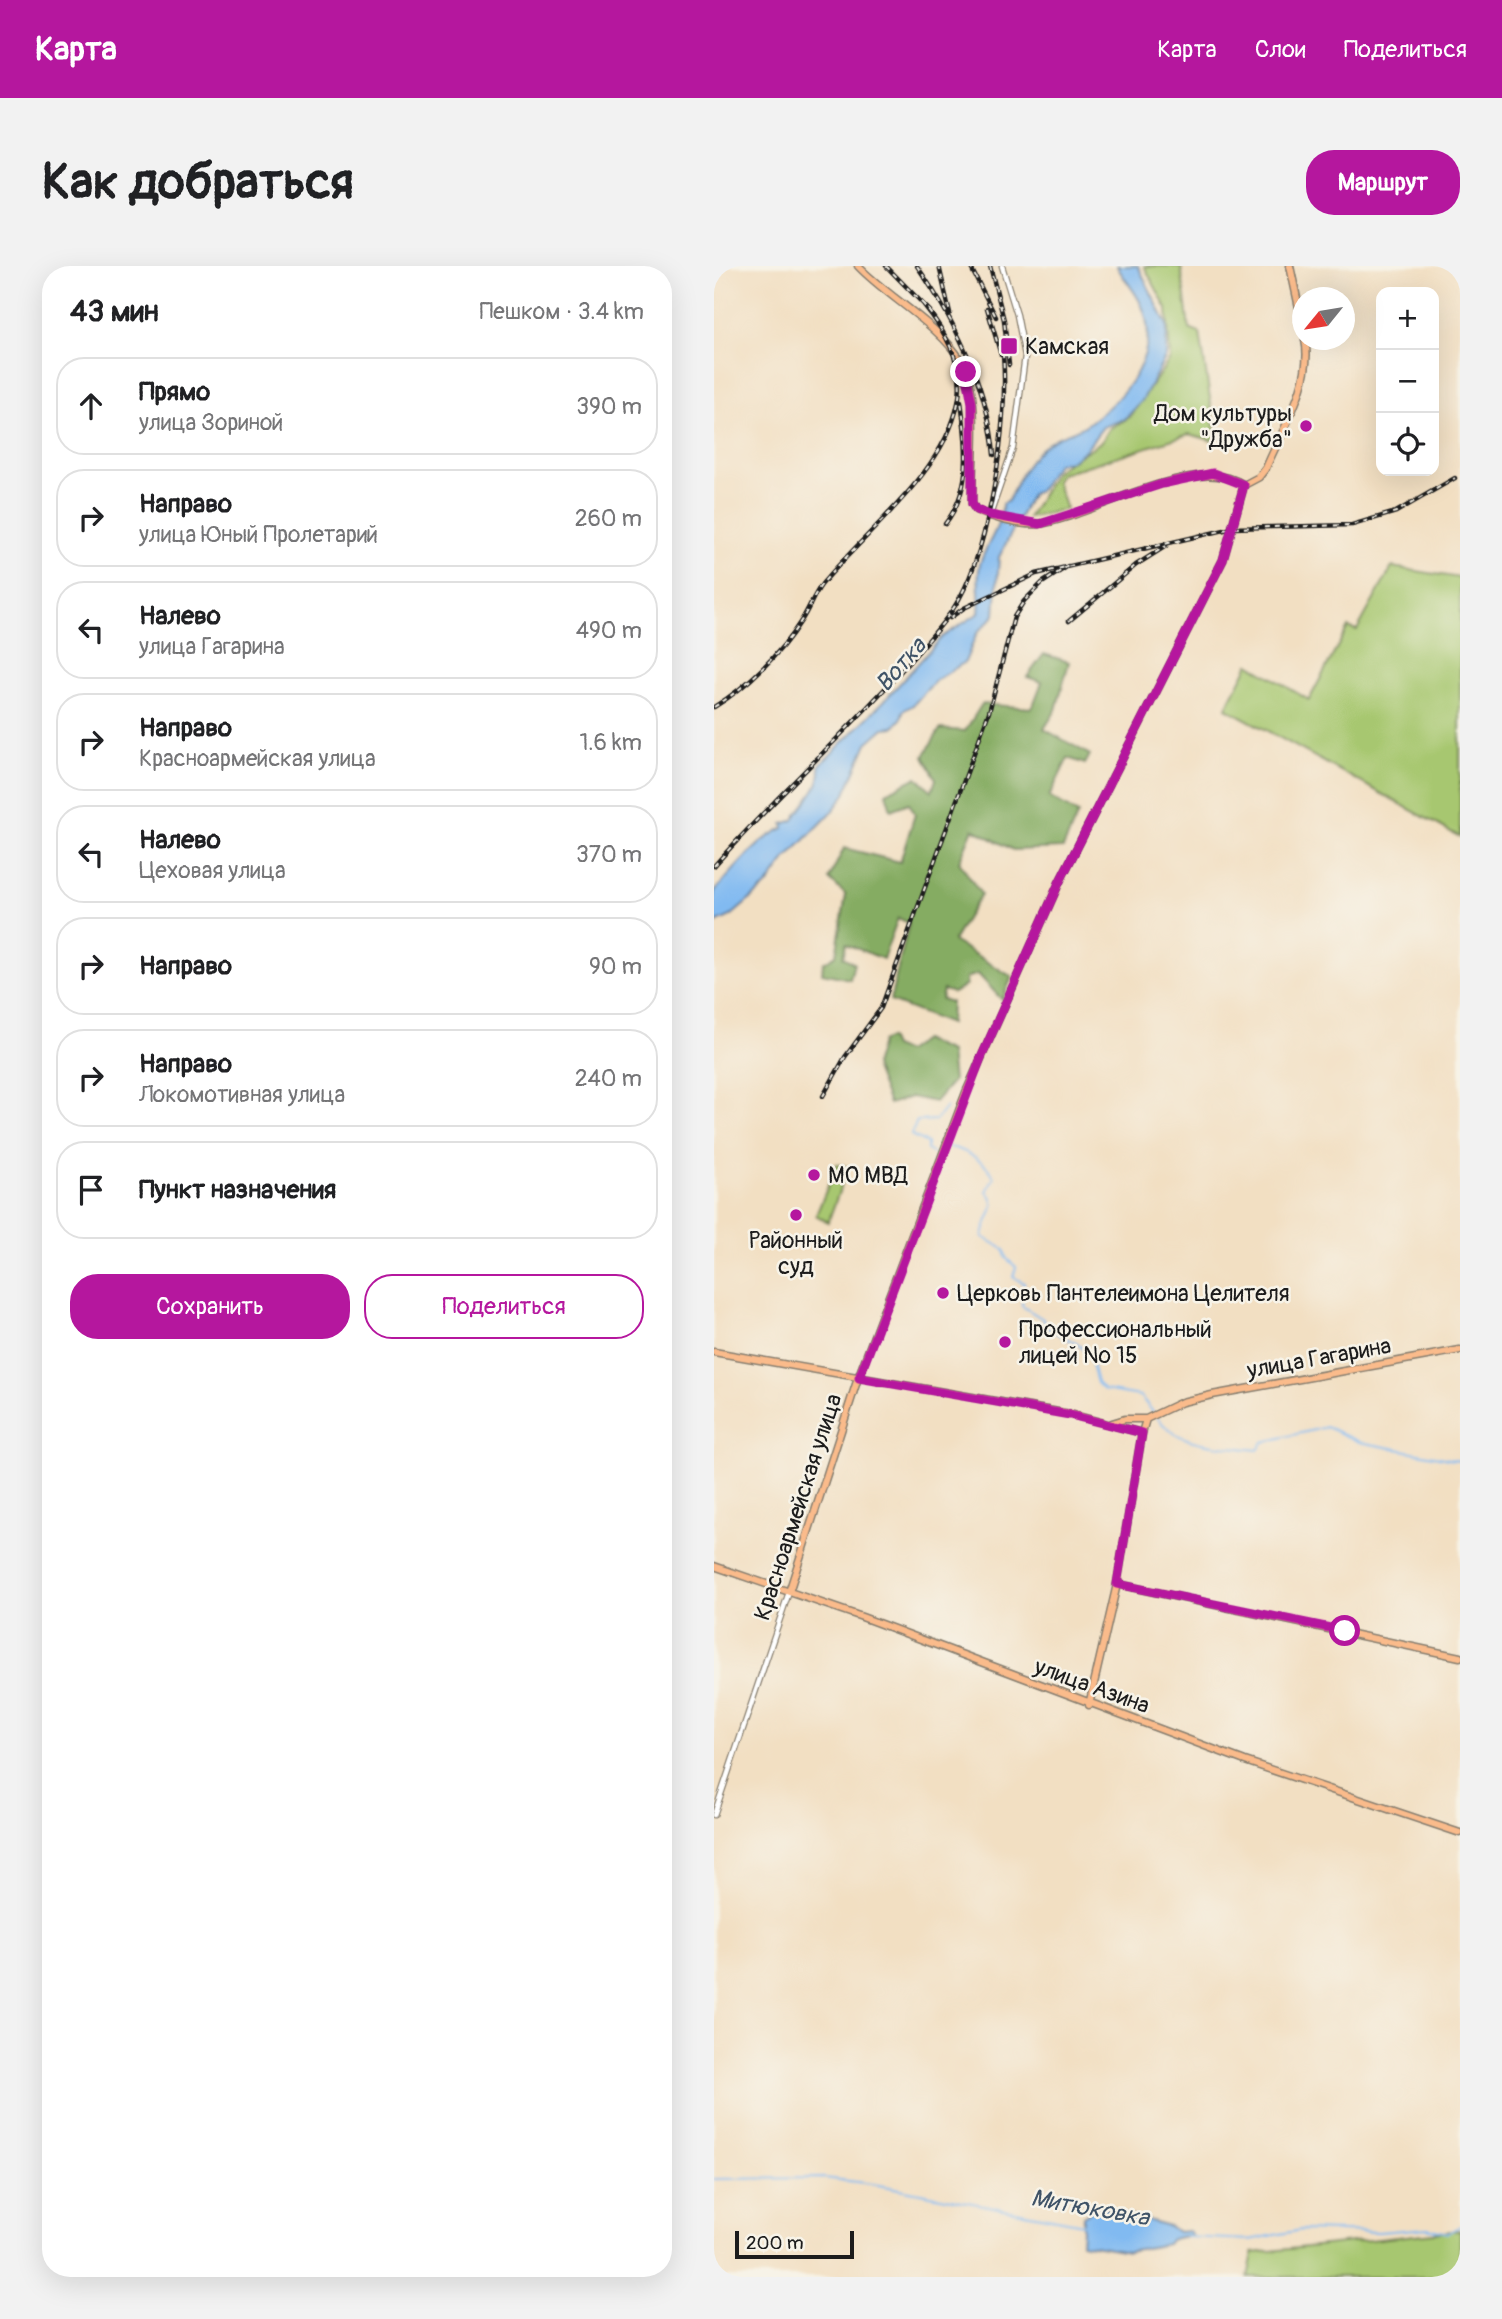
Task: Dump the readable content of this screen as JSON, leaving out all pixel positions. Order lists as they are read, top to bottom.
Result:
{
  "streets": {
    "main road": ["улица Гагарина", "Красноармейская улица", "улица Азина"]
  },
  "crossings": [
    ["Красноармейская улица", "улица Азина"]
  ],
  "water": ["Вотка", "Митюковка"],
  "places": {
    "transit": ["Камская"],
    "other": [
      "Дом культуры \"Дружба\"",
      "МО МВД",
      "Районный суд",
      "Церковь Пантелеимона Целителя",
      "Профессиональный лицей № 15"
    ]
  },
  "scale_bar": "200 m",
  "north": "bottom left",
  "page": {
    "header": "Карта",
    "nav": ["Карта", "Слои", "Поделиться"],
    "buttons": [
      "Маршрут",
      ["Сохранить", "Поделиться"]
    ],
    "title": "Как добраться",
    "heading": ["43 мин", "Пешком · 3.4 km"],
    "map_buttons": ["+", "−"],
    "list": [
      ["Прямо", "улица Зориной", "390 m"],
      ["Направо", "улица Юный Пролетарий", "260 m"],
      ["Налево", "улица Гагарина", "490 m"],
      ["Направо", "Красноармейская улица", "1.6 km"],
      ["Налево", "Цеховая улица", "370 m"],
      ["Направо", "90 m"],
      ["Направо", "Локомотивная улица", "240 m"],
      "Пункт назначения"
    ],
    "scale": "200 m"
  }
}
